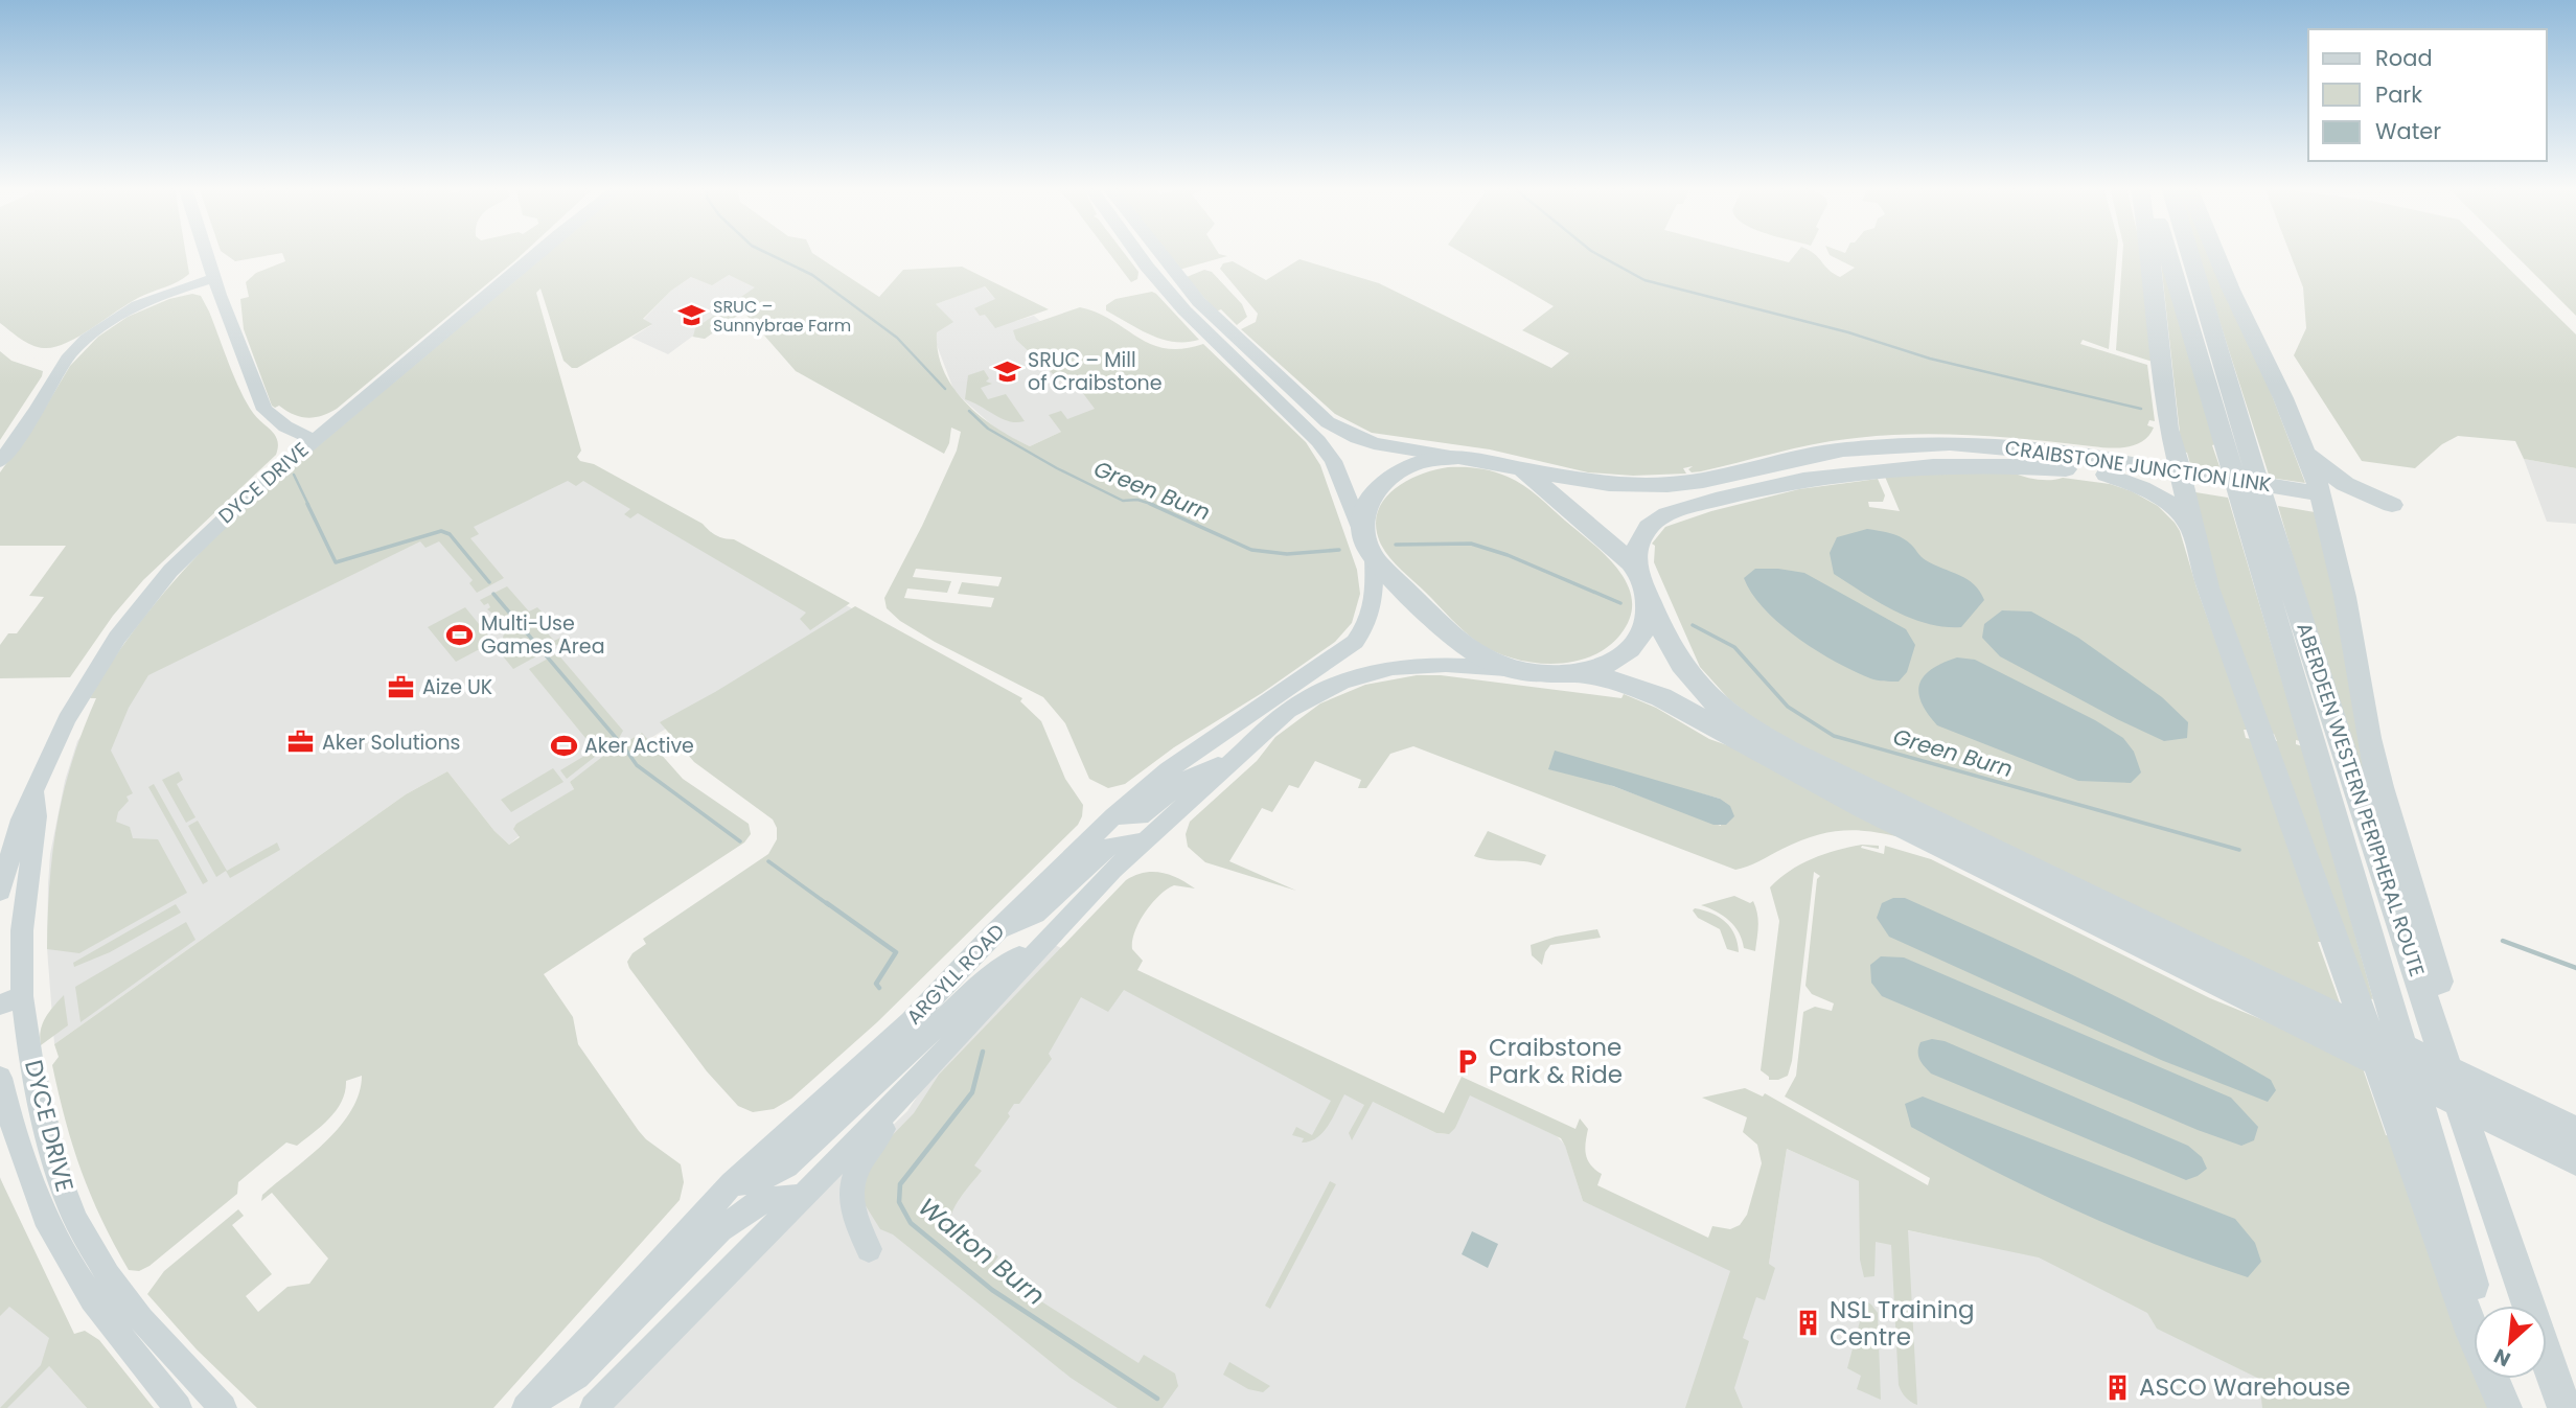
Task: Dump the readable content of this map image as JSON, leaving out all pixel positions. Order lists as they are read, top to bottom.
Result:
{
  "streets": {
    "highway": ["CRAIBSTONE JUNCTION LINK", "ABERDEEN WESTERN PERIPHERAL ROUTE"],
    "street": ["DYCE DRIVE", "ARGYLL ROAD"]
  },
  "crossings": [
    ["CRAIBSTONE JUNCTION LINK", "ARGYLL ROAD"]
  ],
  "water": ["Green Burn", "Walton Burn"],
  "places": {
    "school or university": ["SRUC – Sunnybrae Farm", "SRUC – Mill of Craibstone"],
    "sports": ["Multi-Use Games Area", "Aker Active"],
    "office": ["Aize UK", "Aker Solutions"],
    "parking": ["Craibstone Park & Ride"],
    "building": ["NSL Training Centre", "ASCO Warehouse"]
  },
  "legend": ["Road", "Park", "Water"],
  "north": "bottom left"
}
